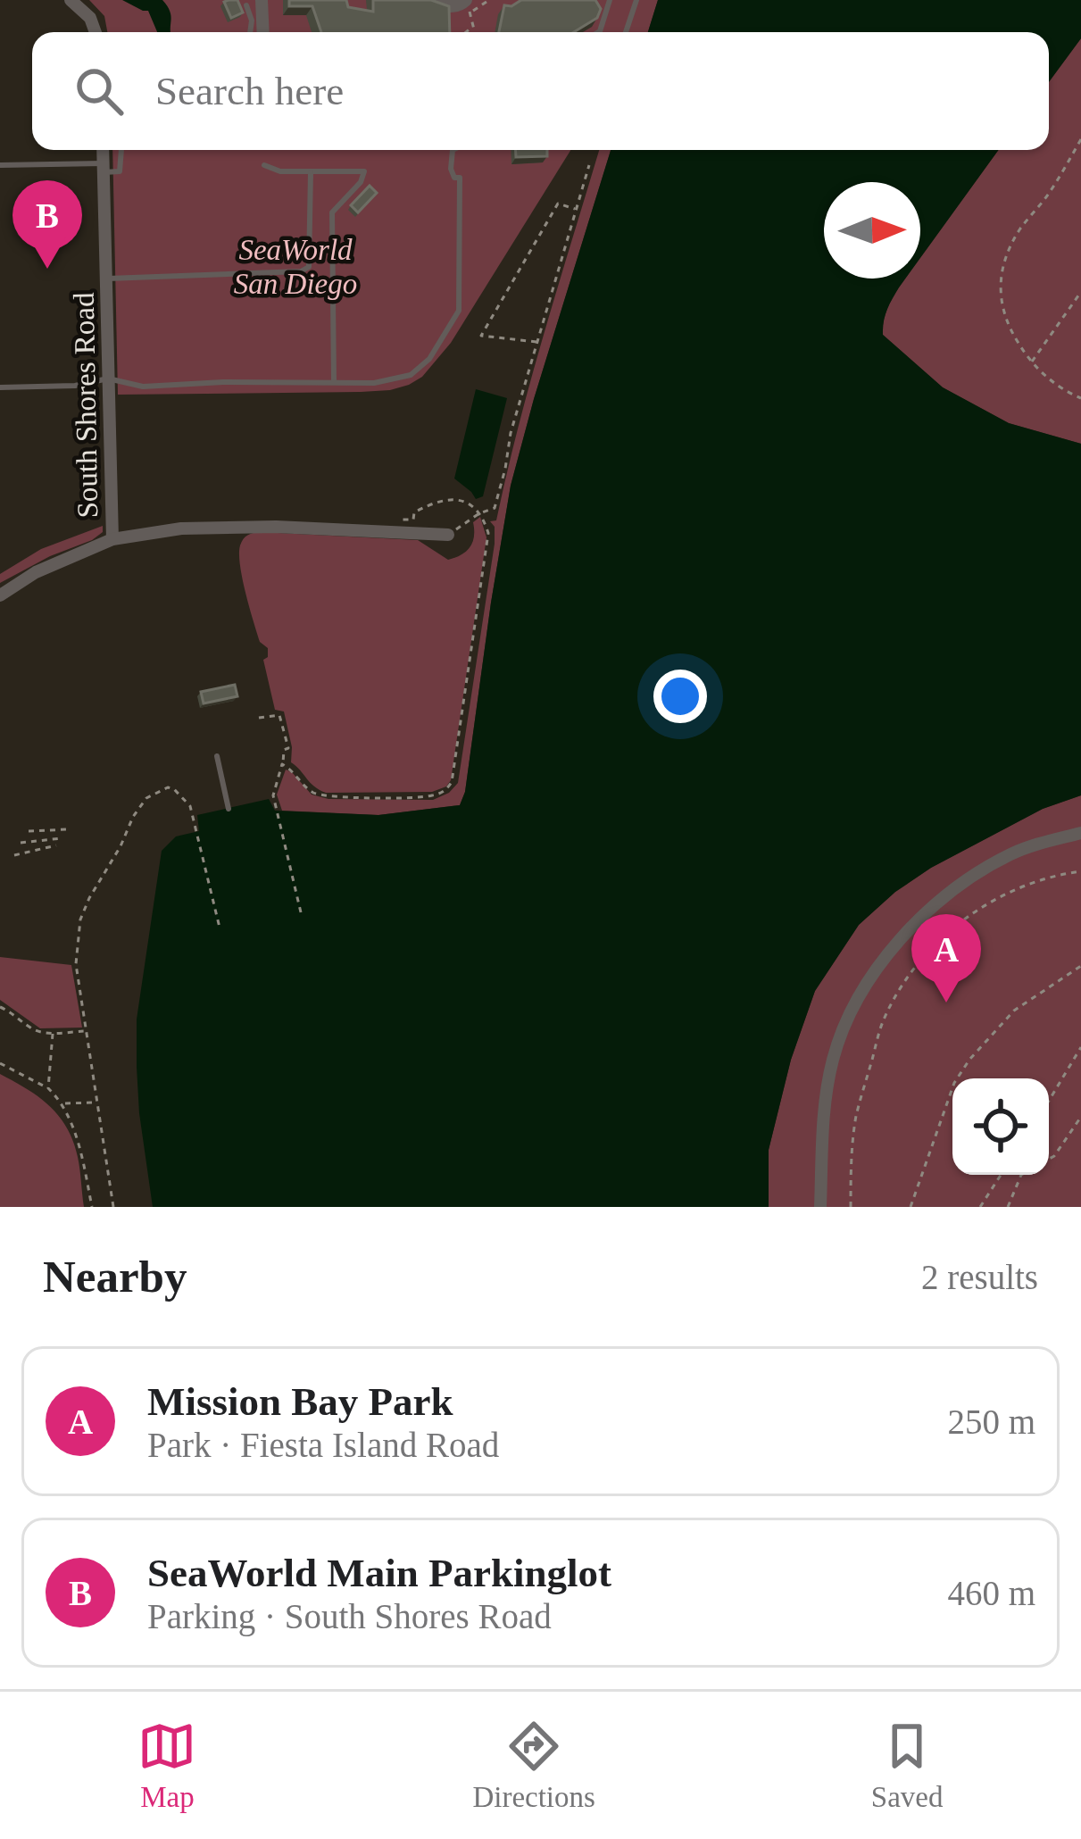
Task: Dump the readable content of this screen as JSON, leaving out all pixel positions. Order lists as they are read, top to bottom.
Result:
{
  "streets": {
    "street": ["South Shores Road"]
  },
  "parks": ["SeaWorld San Diego"],
  "north": "right",
  "page": {
    "search": "Search here",
    "pins": ["B", "A"],
    "heading": ["Nearby", "2 results"],
    "list": [
      {
        "mark": "A",
        "name": "Mission Bay Park",
        "note": "Park · Fiesta Island Road",
        "value": "250 m"
      },
      {
        "mark": "B",
        "name": "SeaWorld Main Parkinglot",
        "note": "Parking · South Shores Road",
        "value": "460 m"
      }
    ],
    "nav": ["Map", "Directions", "Saved"]
  }
}
